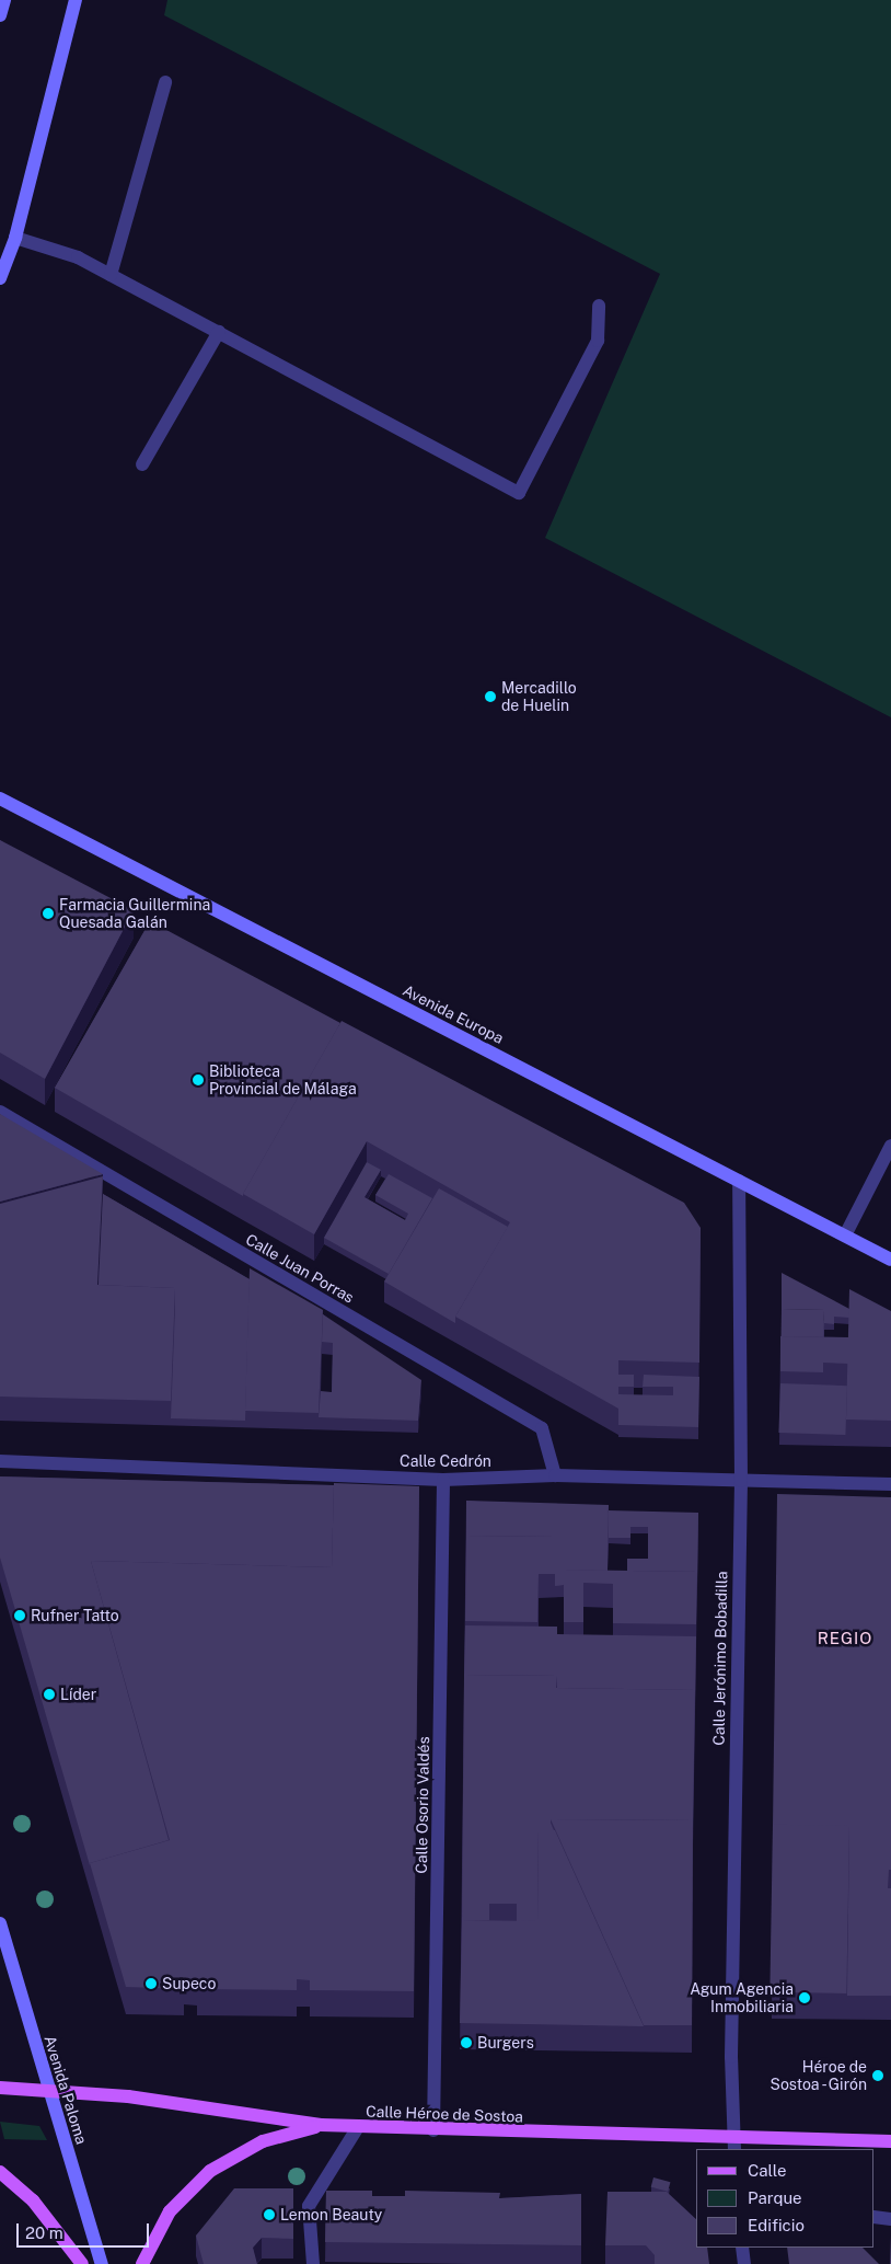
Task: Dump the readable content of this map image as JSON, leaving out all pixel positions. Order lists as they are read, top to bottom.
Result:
{
  "streets": {
    "main road": ["Avenida Europa", "Avenida Paloma", "Calle Héroe de Sostoa"],
    "street": [
      "Calle Juan Porras",
      "Calle Cedrón",
      "Calle Jerónimo Bobadilla",
      "Calle Osorio Valdés"
    ]
  },
  "crossings": [
    ["Avenida Europa", "Calle Jerónimo Bobadilla"],
    ["Calle Juan Porras", "Calle Cedrón"],
    ["Calle Cedrón", "Calle Jerónimo Bobadilla"],
    ["Calle Cedrón", "Calle Osorio Valdés"],
    ["Calle Jerónimo Bobadilla", "Calle Héroe de Sostoa"],
    ["Calle Osorio Valdés", "Calle Héroe de Sostoa"],
    ["Avenida Paloma", "Calle Héroe de Sostoa"]
  ],
  "districts": ["REGIO"],
  "places": [
    "Mercadillo de Huelin",
    "Farmacia Guillermina Quesada Galán",
    "Biblioteca Provincial de Málaga",
    "Rufner Tatto",
    "Líder",
    "Supeco",
    "Agum Agencia Inmobiliaria",
    "Burgers",
    "Héroe de Sostoa - Girón",
    "Lemon Beauty"
  ],
  "legend": ["Calle", "Parque", "Edificio"],
  "scale_bar": "20 m"
}
